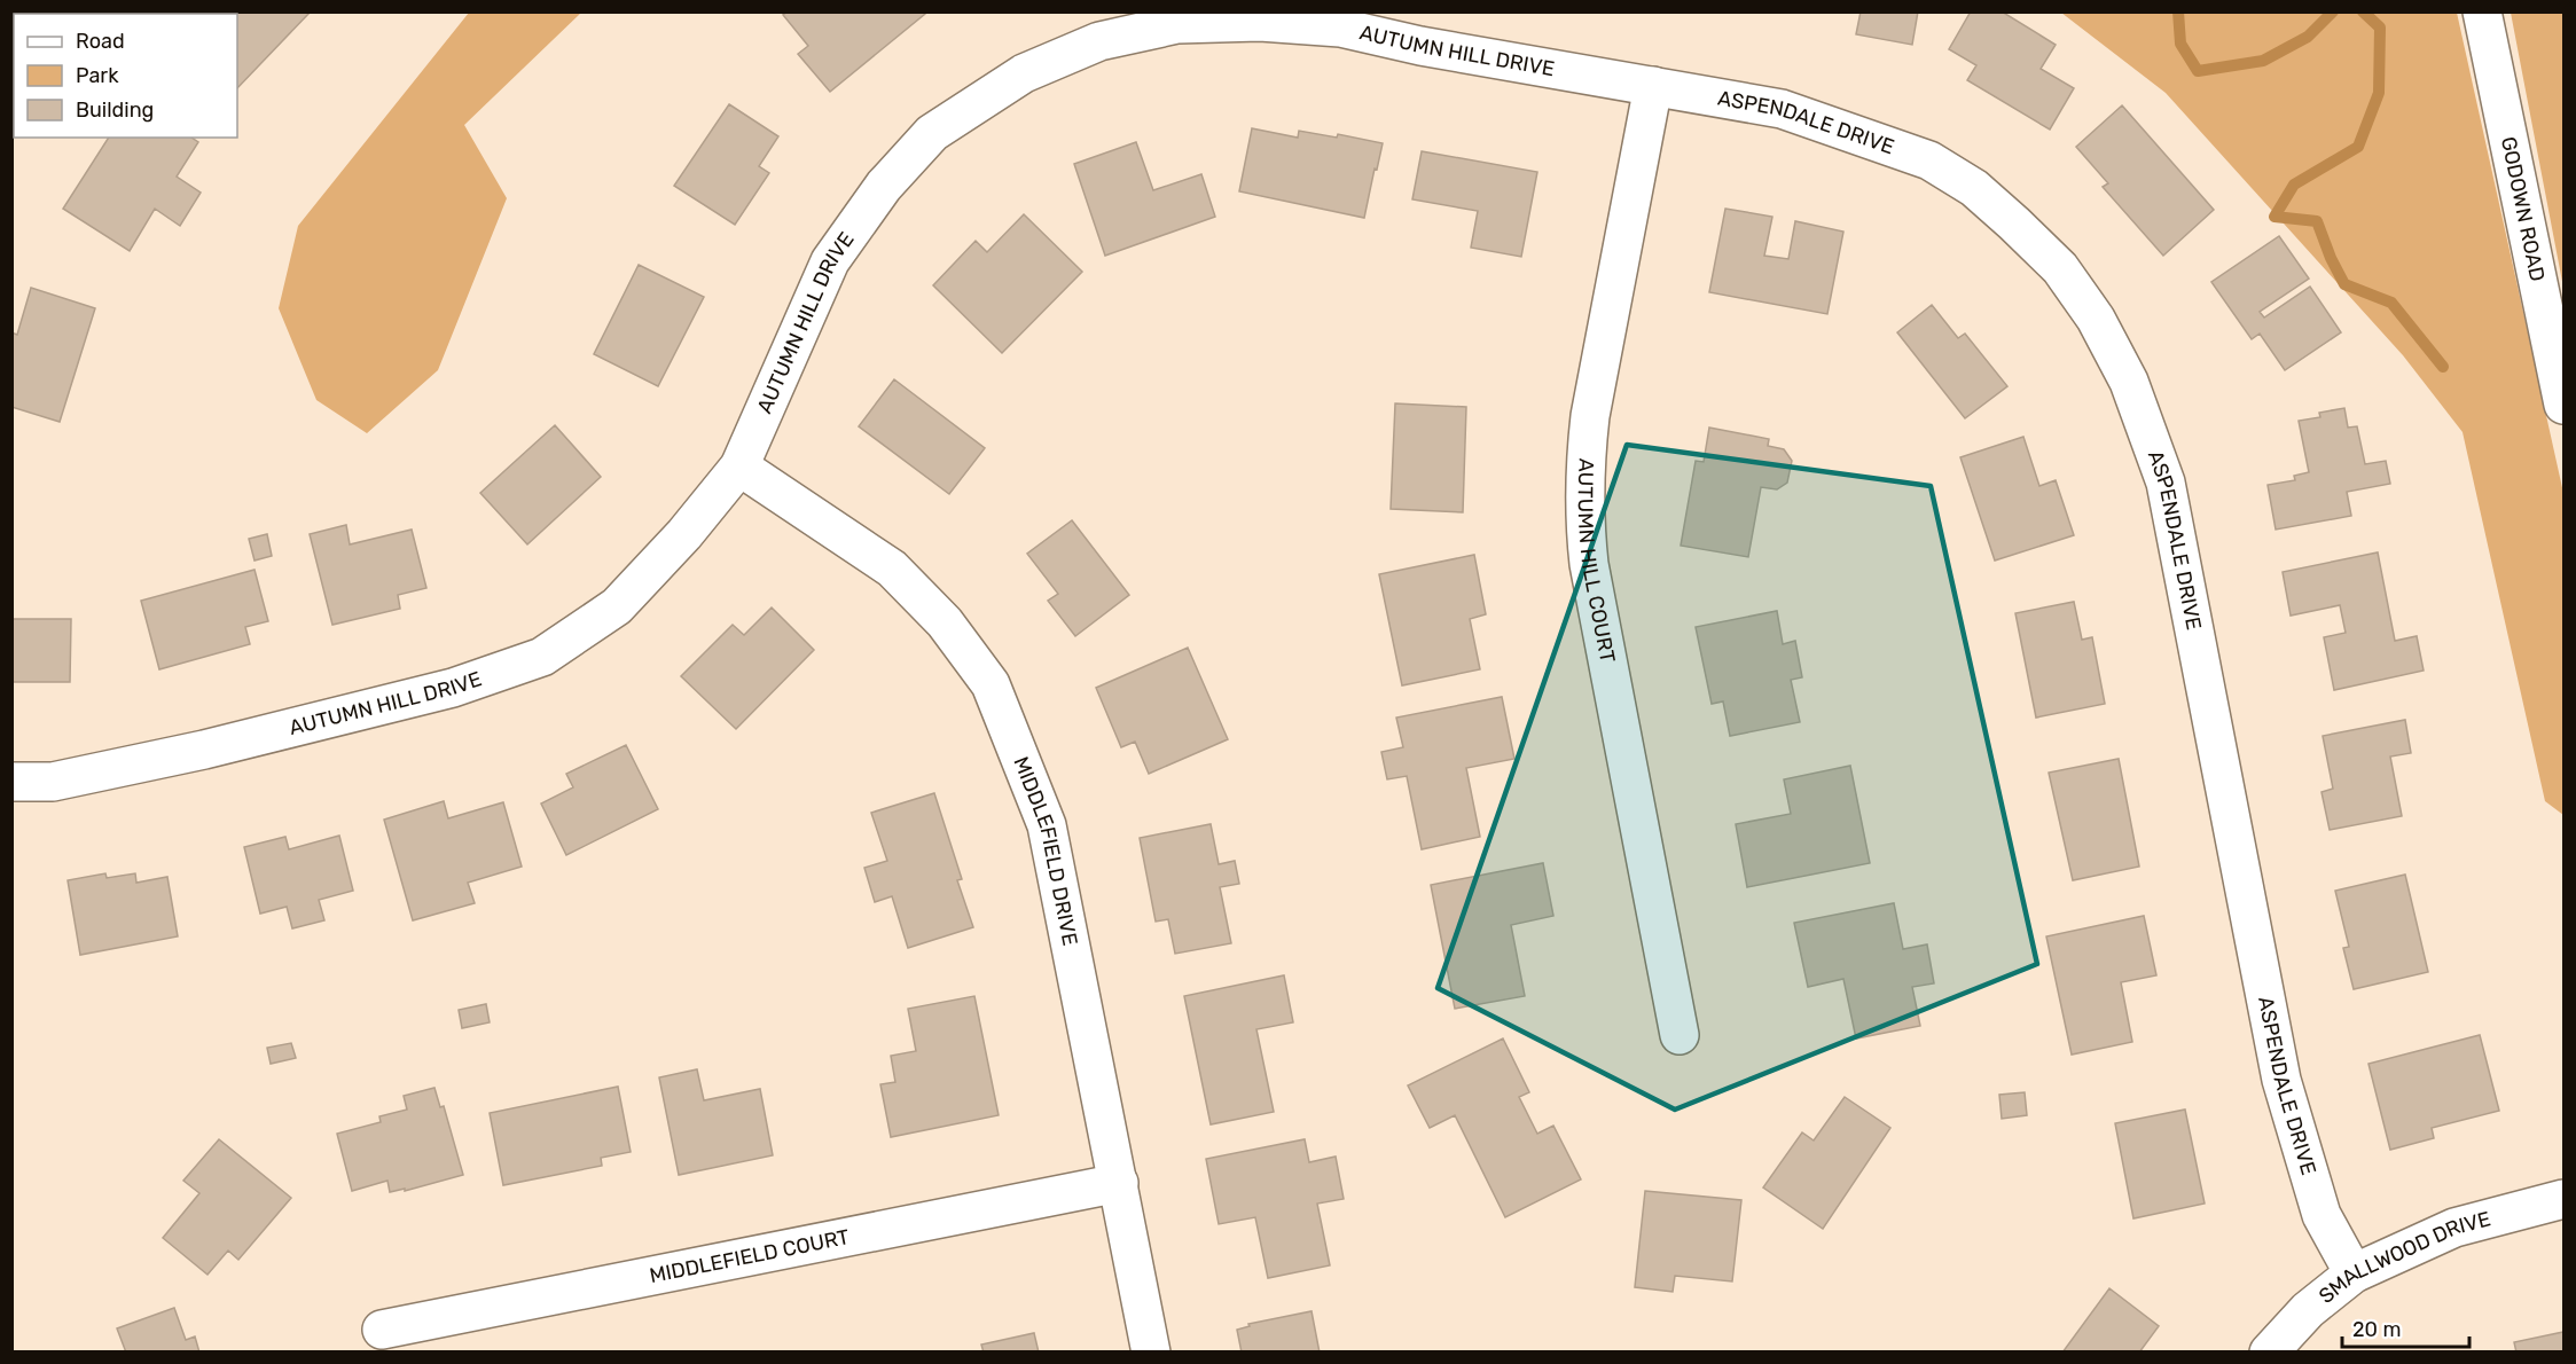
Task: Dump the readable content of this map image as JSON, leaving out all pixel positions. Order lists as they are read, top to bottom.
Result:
{
  "streets": {
    "street": [
      "AUTUMN HILL DRIVE",
      "ASPENDALE DRIVE",
      "GODOWN ROAD",
      "AUTUMN HILL COURT",
      "MIDDLEFIELD DRIVE",
      "MIDDLEFIELD COURT",
      "SMALLWOOD DRIVE"
    ]
  },
  "crossings": [
    ["AUTUMN HILL DRIVE", "ASPENDALE DRIVE"],
    ["AUTUMN HILL DRIVE", "AUTUMN HILL COURT"],
    ["AUTUMN HILL DRIVE", "MIDDLEFIELD DRIVE"],
    ["ASPENDALE DRIVE", "AUTUMN HILL COURT"],
    ["ASPENDALE DRIVE", "SMALLWOOD DRIVE"],
    ["MIDDLEFIELD DRIVE", "MIDDLEFIELD COURT"]
  ],
  "legend": ["Road", "Park", "Building"],
  "scale_bar": "20 m"
}
